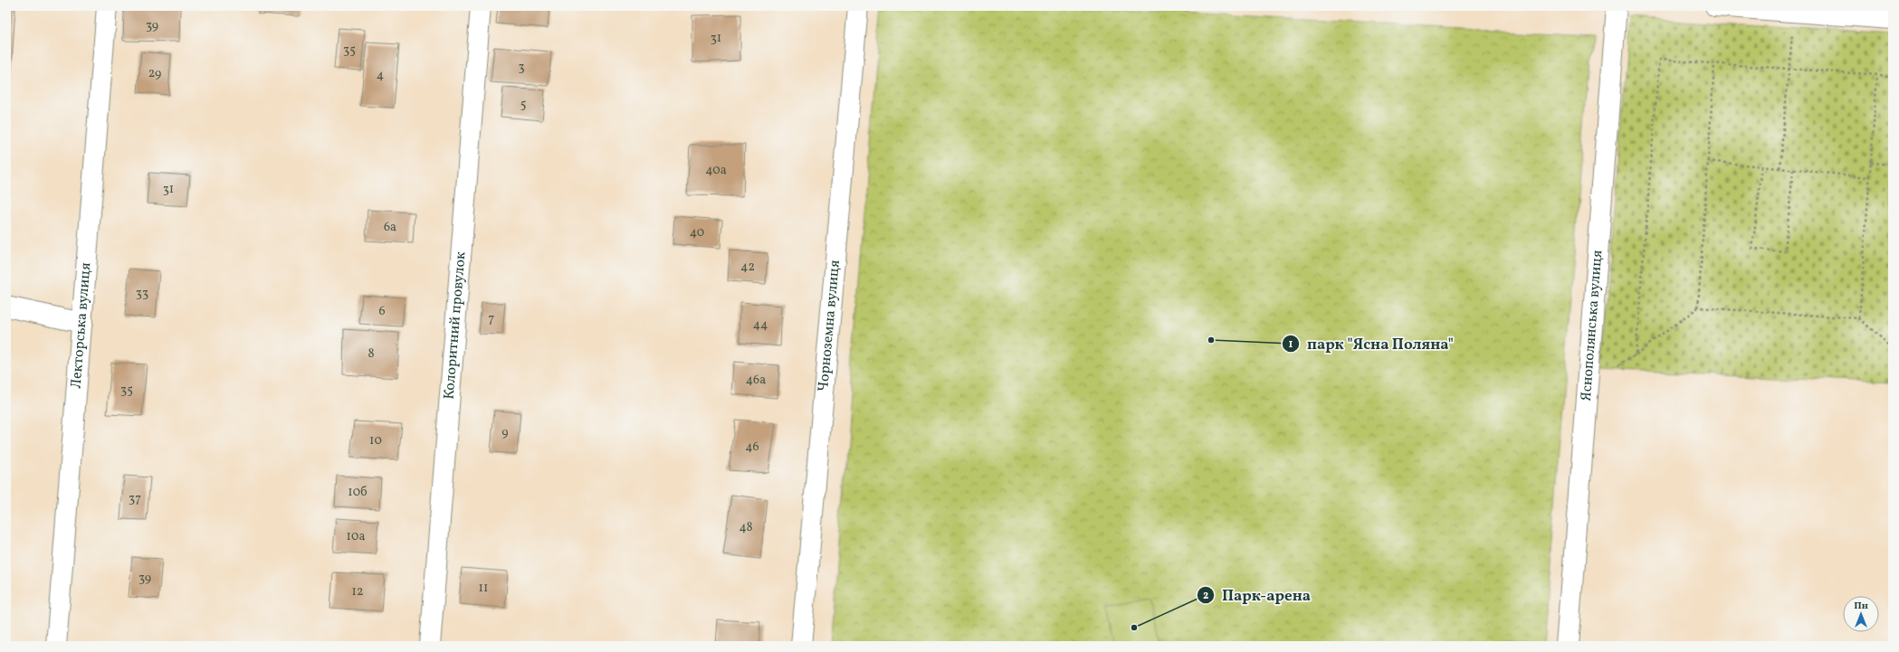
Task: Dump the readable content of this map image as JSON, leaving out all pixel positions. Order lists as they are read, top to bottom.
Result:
{
  "streets": {
    "street": [
      "Колоритний провулок",
      "Чорноземна вулиця",
      "Лекторська вулиця",
      "Яснополянська вулиця"
    ]
  },
  "places": ["парк \"Ясна Поляна\"", "Парк-арена"],
  "house_numbers": [
    "39",
    "31",
    "35",
    "3",
    "29",
    "4",
    "5",
    "40а",
    "31",
    "6а",
    "40",
    "42",
    "33",
    "6",
    "7",
    "44",
    "8",
    "46а",
    "35",
    "9",
    "10",
    "46",
    "10б",
    "37",
    "48",
    "10а",
    "39",
    "11",
    "12"
  ],
  "north": "top"
}
